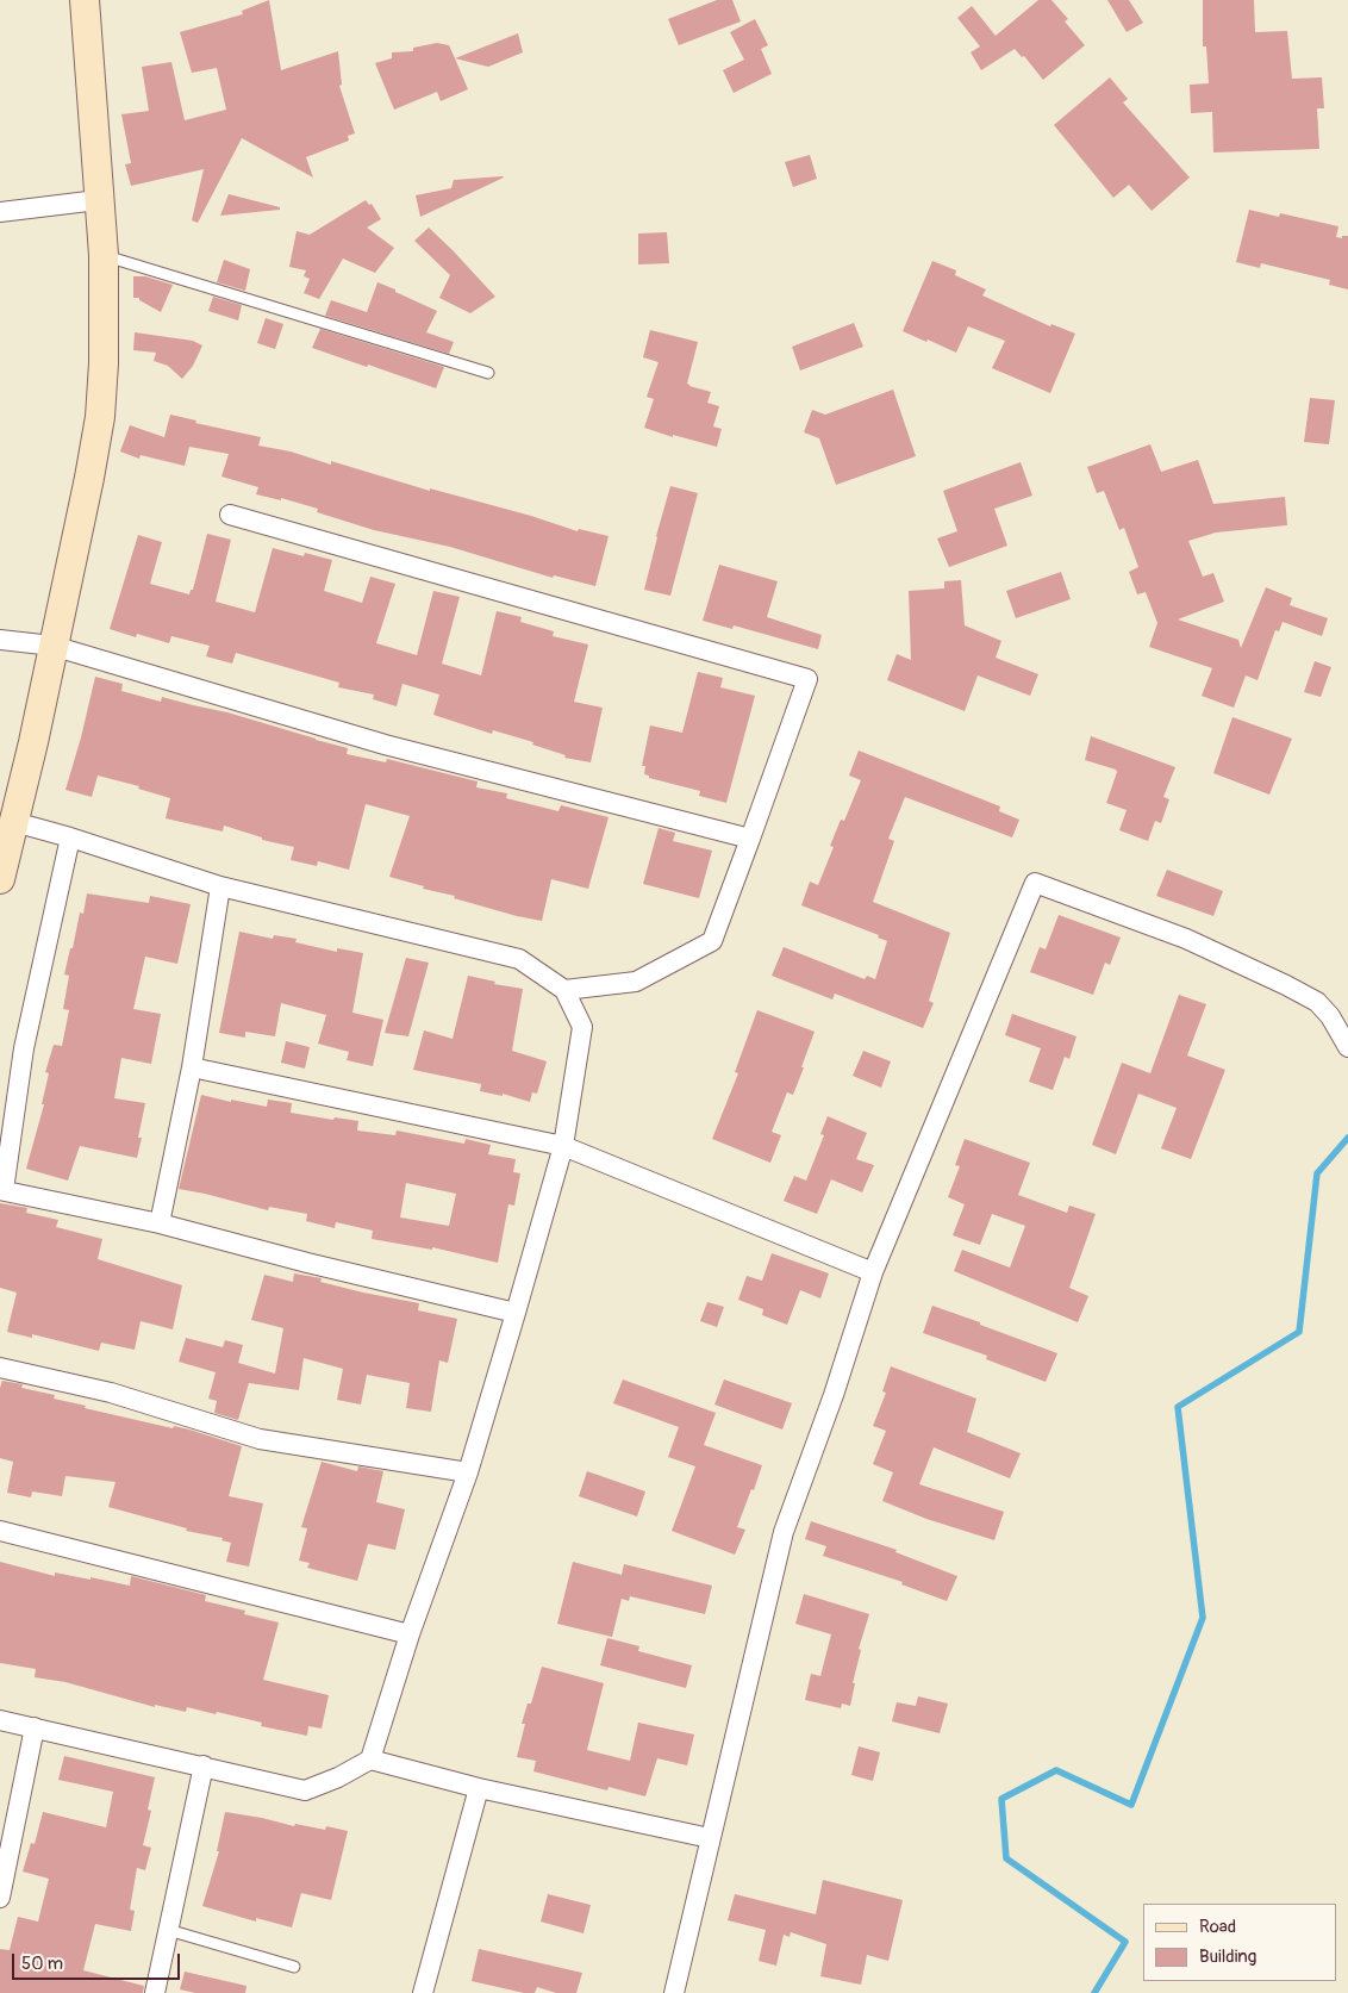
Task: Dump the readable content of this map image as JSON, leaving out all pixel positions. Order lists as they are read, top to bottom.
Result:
{
  "legend": ["Road", "Building"],
  "scale_bar": "50 m"
}
